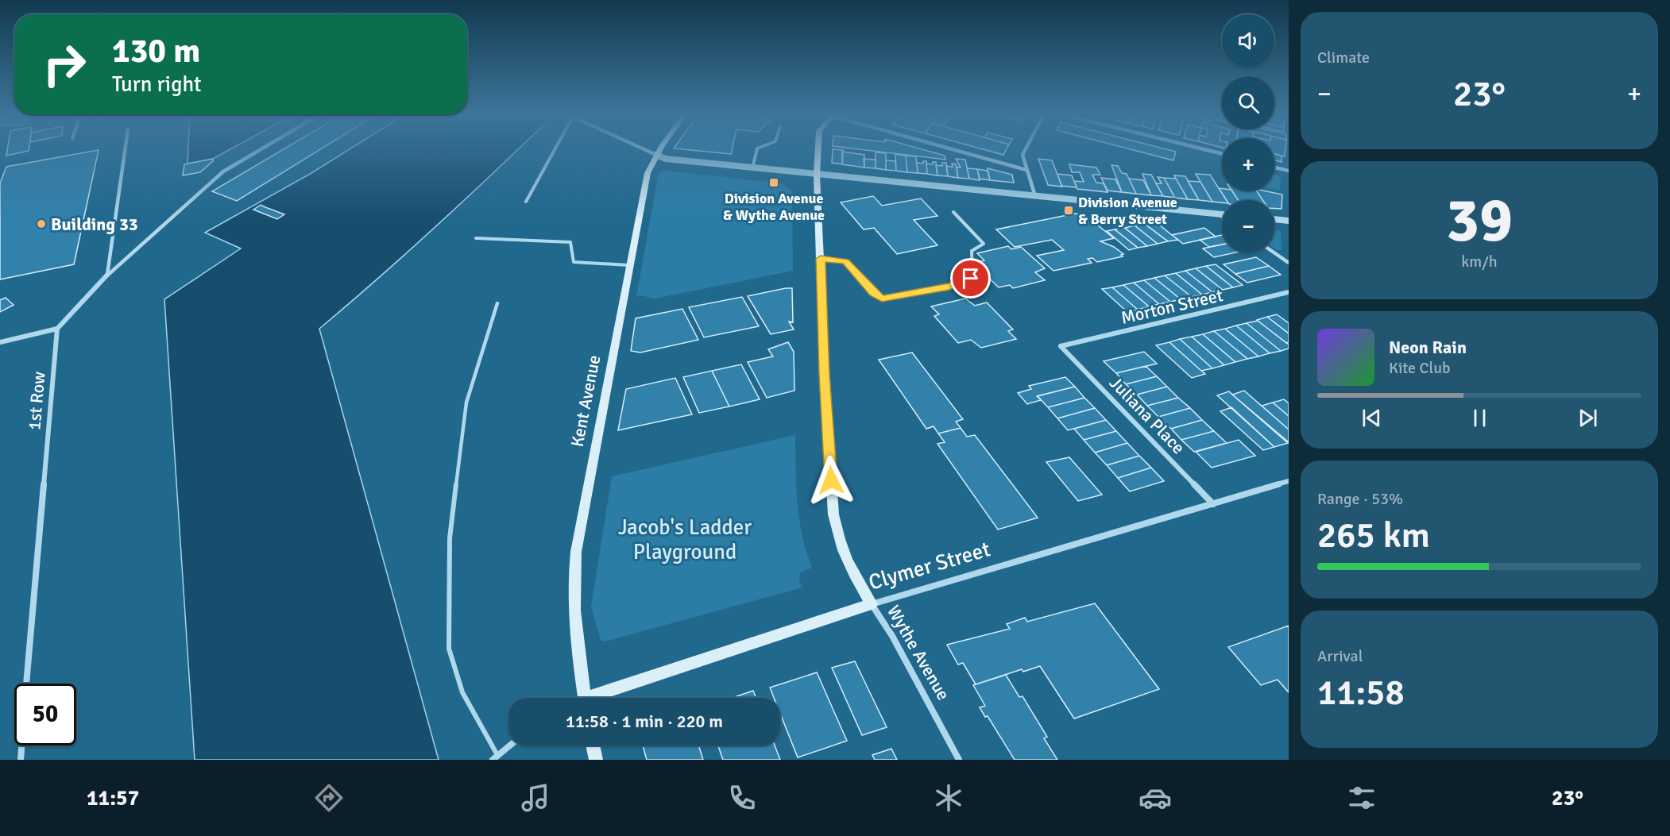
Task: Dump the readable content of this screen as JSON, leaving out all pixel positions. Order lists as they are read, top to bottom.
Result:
{
  "streets": {
    "main road": ["Kent Avenue", "Clymer Street", "Wythe Avenue"],
    "street": ["Morton Street", "1st Row", "Juliana Place"]
  },
  "crossings": [
    ["Morton Street", "Juliana Place"],
    ["Juliana Place", "Clymer Street"],
    ["Clymer Street", "Wythe Avenue"]
  ],
  "parks": ["Jacob's Ladder Playground"],
  "places": {
    "transit": ["Division Avenue & Wythe Avenue", "Division Avenue & Berry Street"],
    "other": ["Building 33"]
  },
  "page": {
    "tile": [
      "Climate",
      ["39", "km/h"],
      ["Range · 53%", "265 km"],
      ["Arrival", "11:58"]
    ],
    "map_buttons": ["+", "−"],
    "turn": ["130 m", "Turn right"],
    "heat": ["−", "23°", "+"],
    "song": ["Neon Rain", "Kite Club"],
    "limit": "50",
    "trip": "11:58 · 1 min · 220 m",
    "tabs": ["11:57", "23°"]
  }
}
